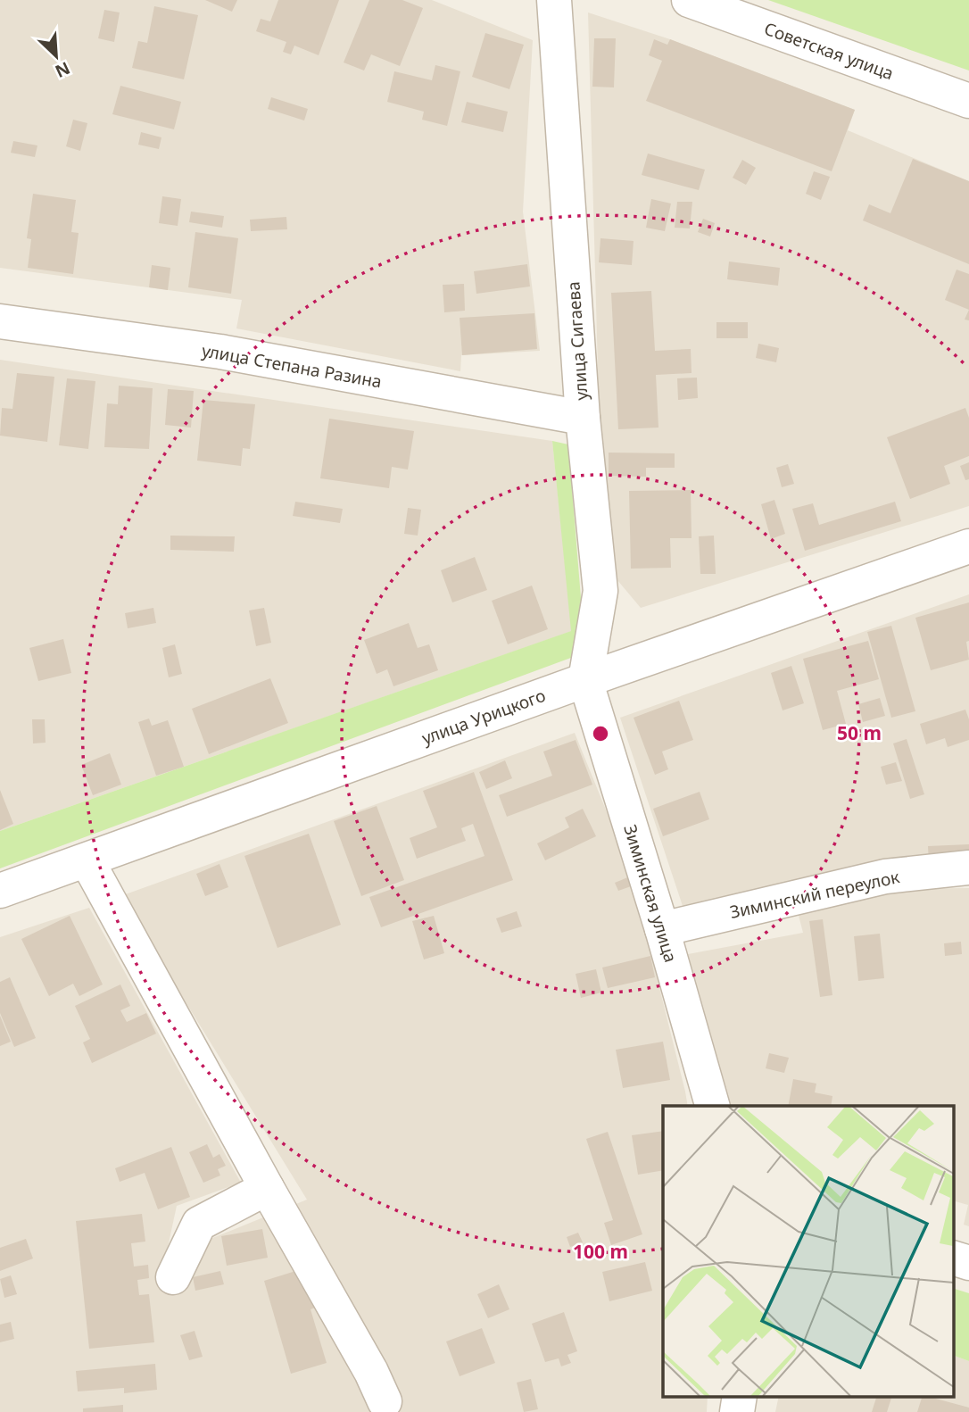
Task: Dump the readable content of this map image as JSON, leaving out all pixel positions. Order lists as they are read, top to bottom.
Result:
{
  "streets": {
    "street": [
      "Советская улица",
      "улица Сигаева",
      "улица Степана Разина",
      "улица Урицкого",
      "Зиминская улица",
      "Зиминский переулок"
    ]
  },
  "crossings": [
    ["улица Сигаева", "улица Степана Разина"],
    ["улица Сигаева", "улица Урицкого"],
    ["улица Сигаева", "Зиминская улица"],
    ["улица Урицкого", "Зиминская улица"],
    ["Зиминская улица", "Зиминский переулок"]
  ],
  "north": "bottom right",
  "rings": ["50 m", "100 m"]
}
